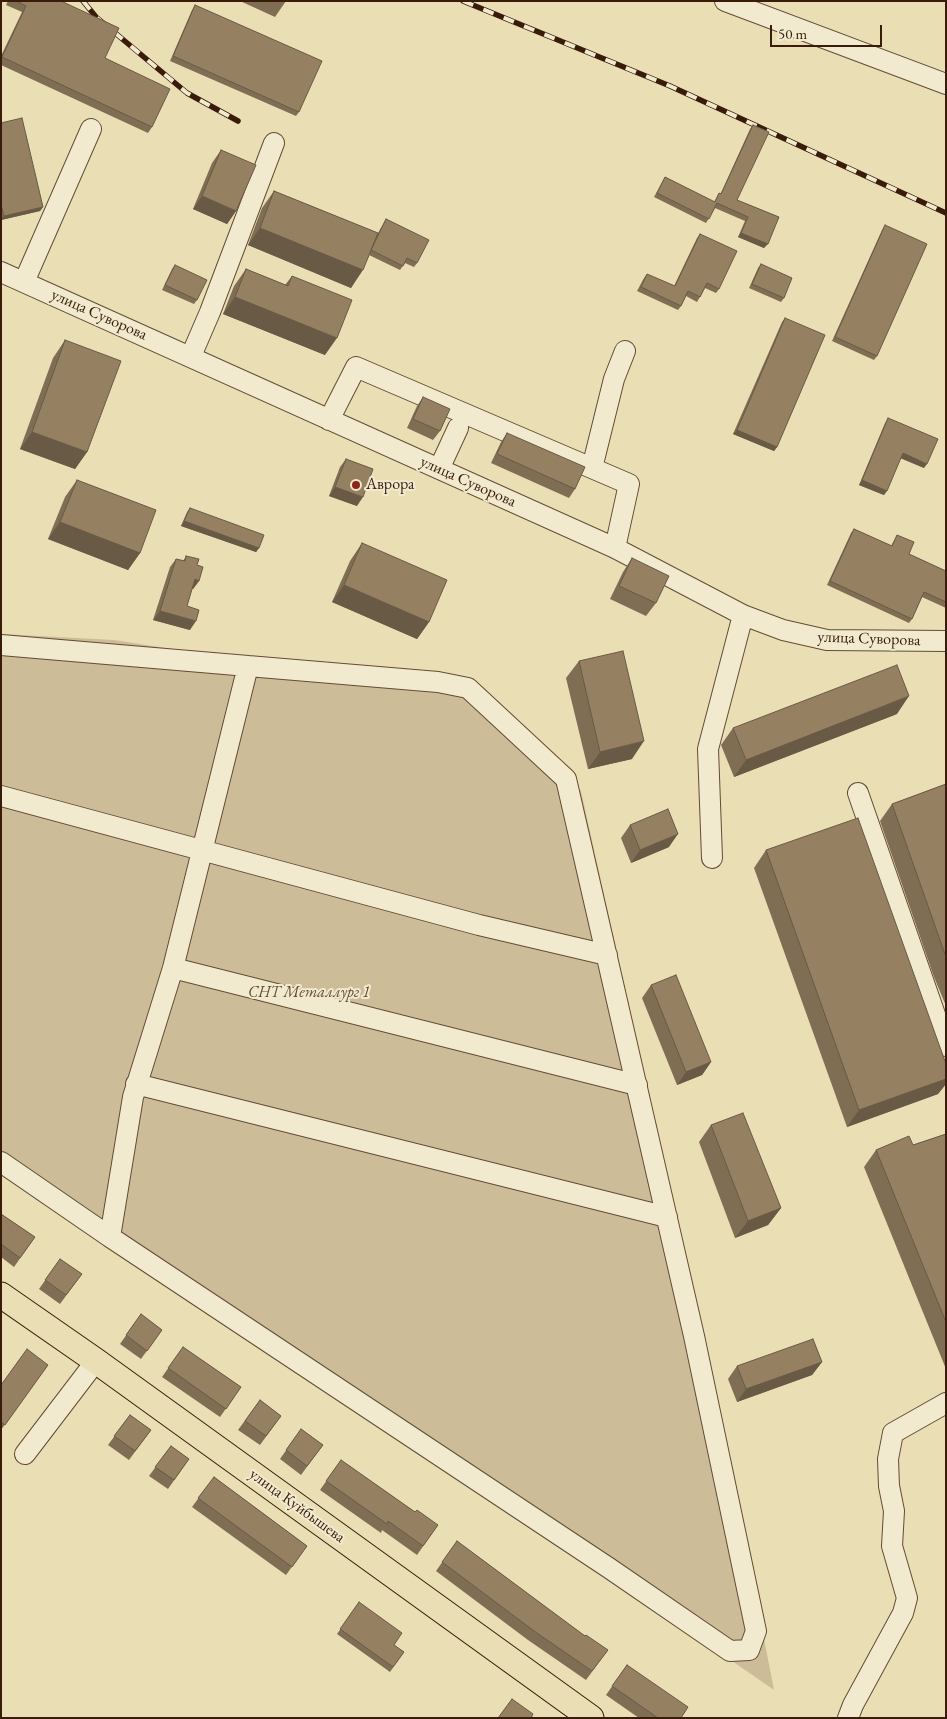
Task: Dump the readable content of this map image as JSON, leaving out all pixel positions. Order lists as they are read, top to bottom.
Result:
{
  "streets": {
    "main road": ["улица Куйбышева"],
    "street": ["улица Суворова"]
  },
  "parks": ["СНТ Металлург 1"],
  "places": ["Аврора"],
  "scale_bar": "50 m"
}
